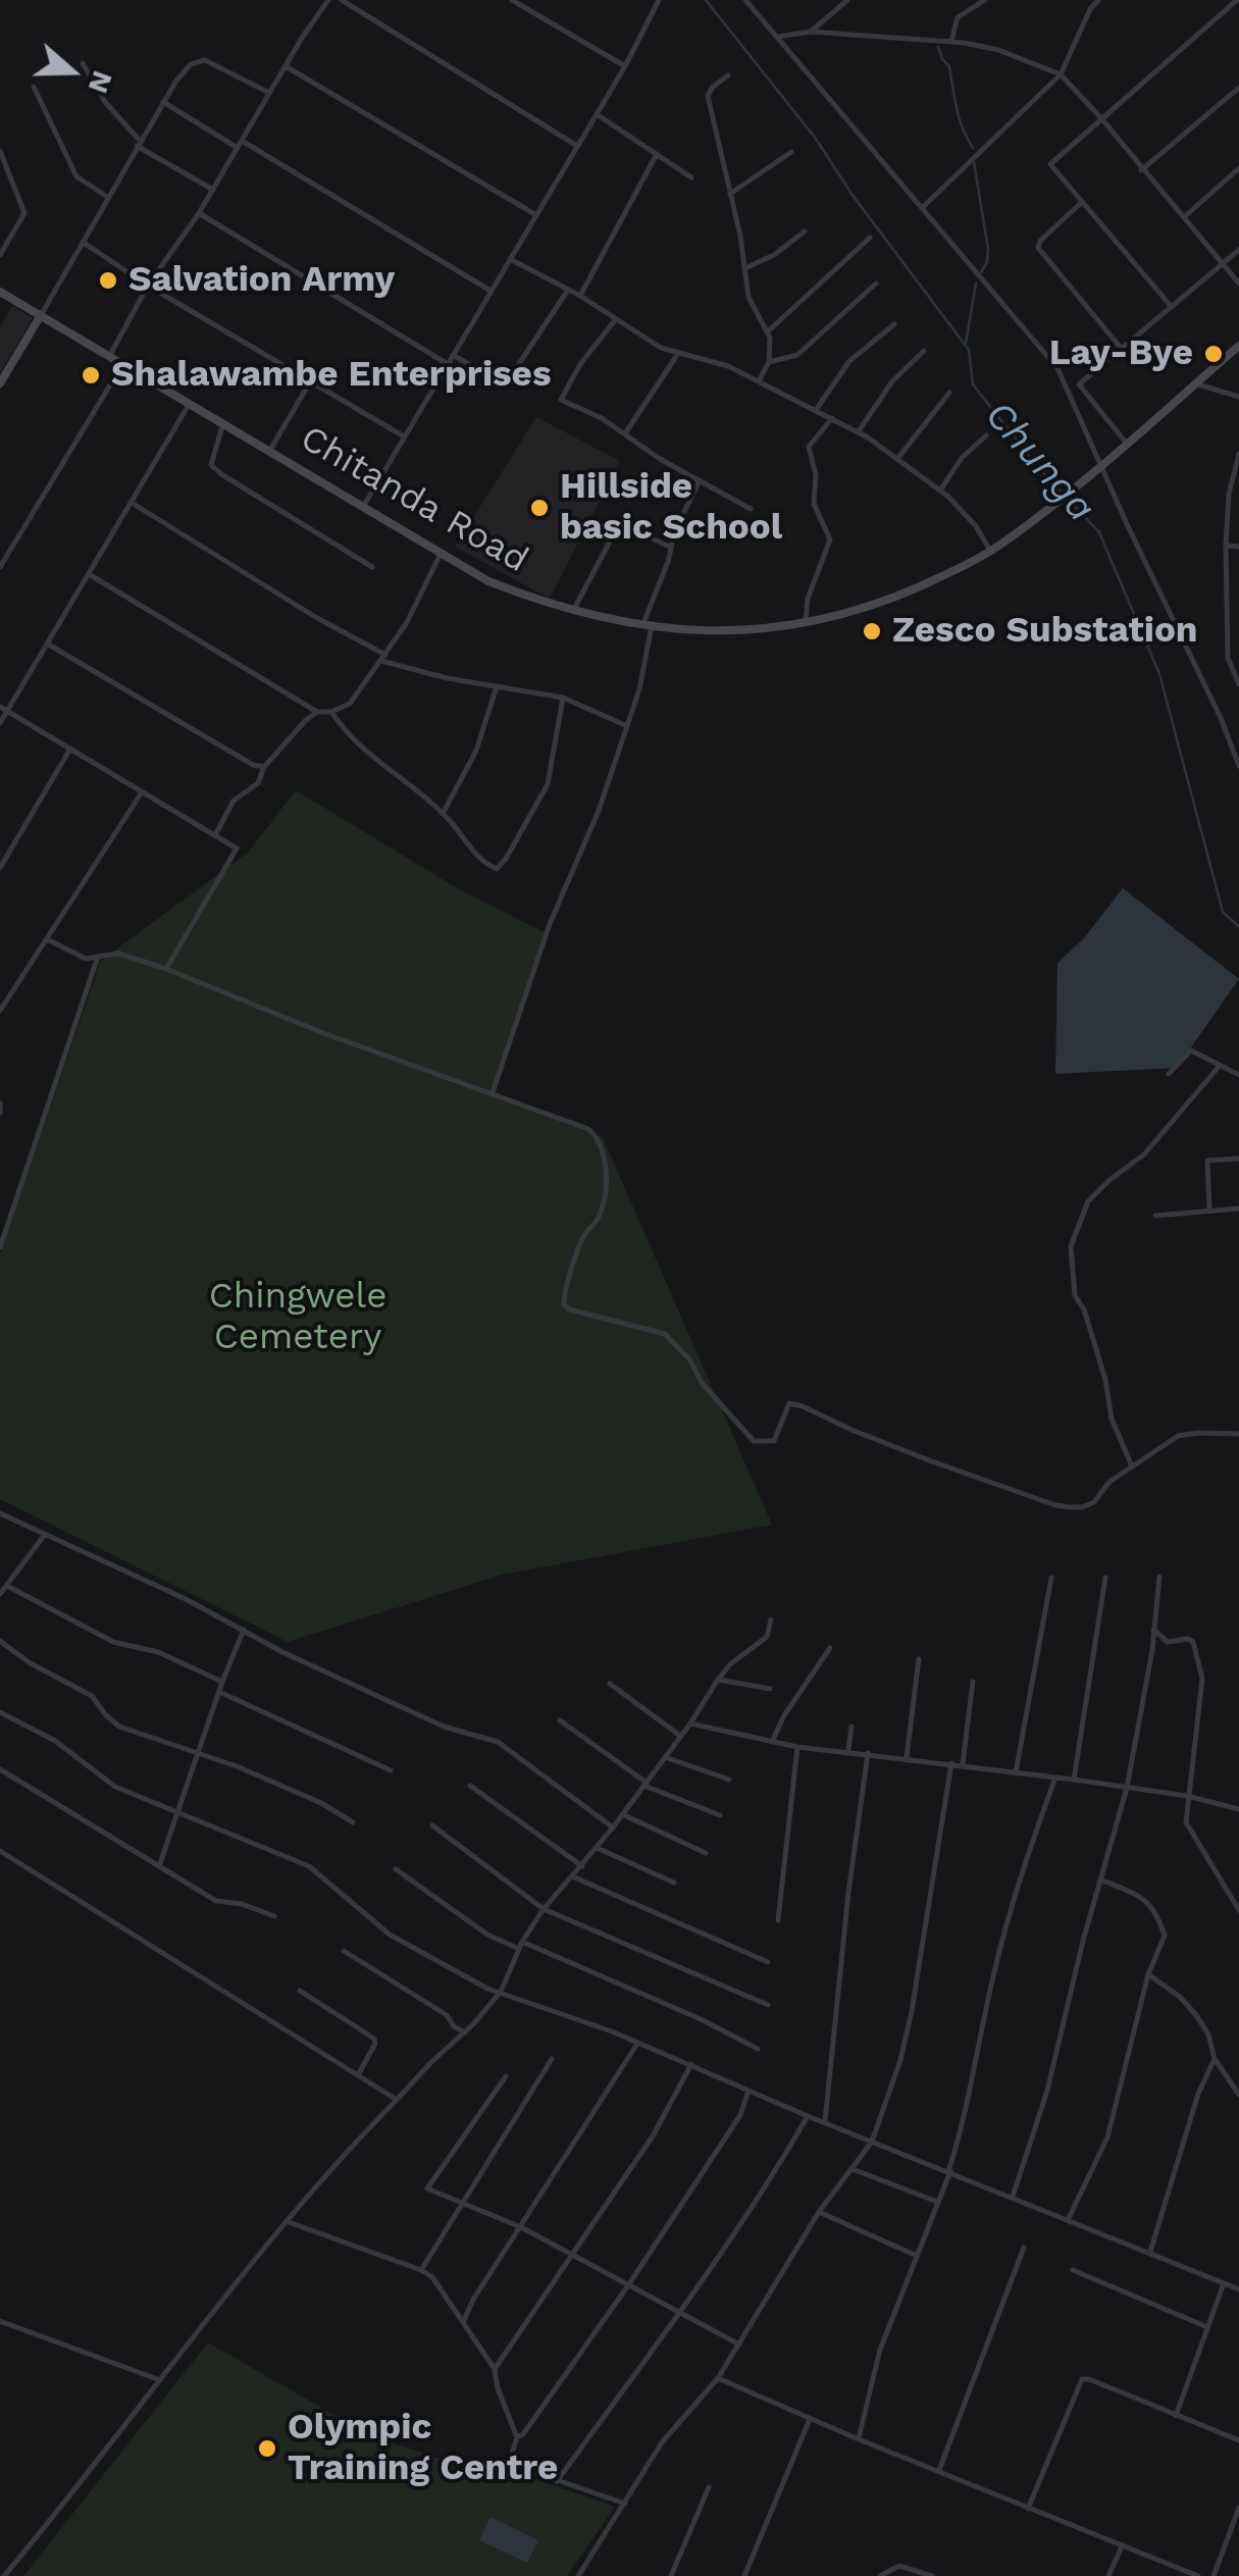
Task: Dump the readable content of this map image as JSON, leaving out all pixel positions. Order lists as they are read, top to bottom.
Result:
{
  "streets": {
    "street": ["Chitanda Road"]
  },
  "water": ["Chunga"],
  "parks": ["Chingwele Cemetery"],
  "places": [
    "Salvation Army",
    "Lay-Bye",
    "Shalawambe Enterprises",
    "Hillside basic School",
    "Zesco Substation",
    "Olympic Training Centre"
  ],
  "north": "right"
}
